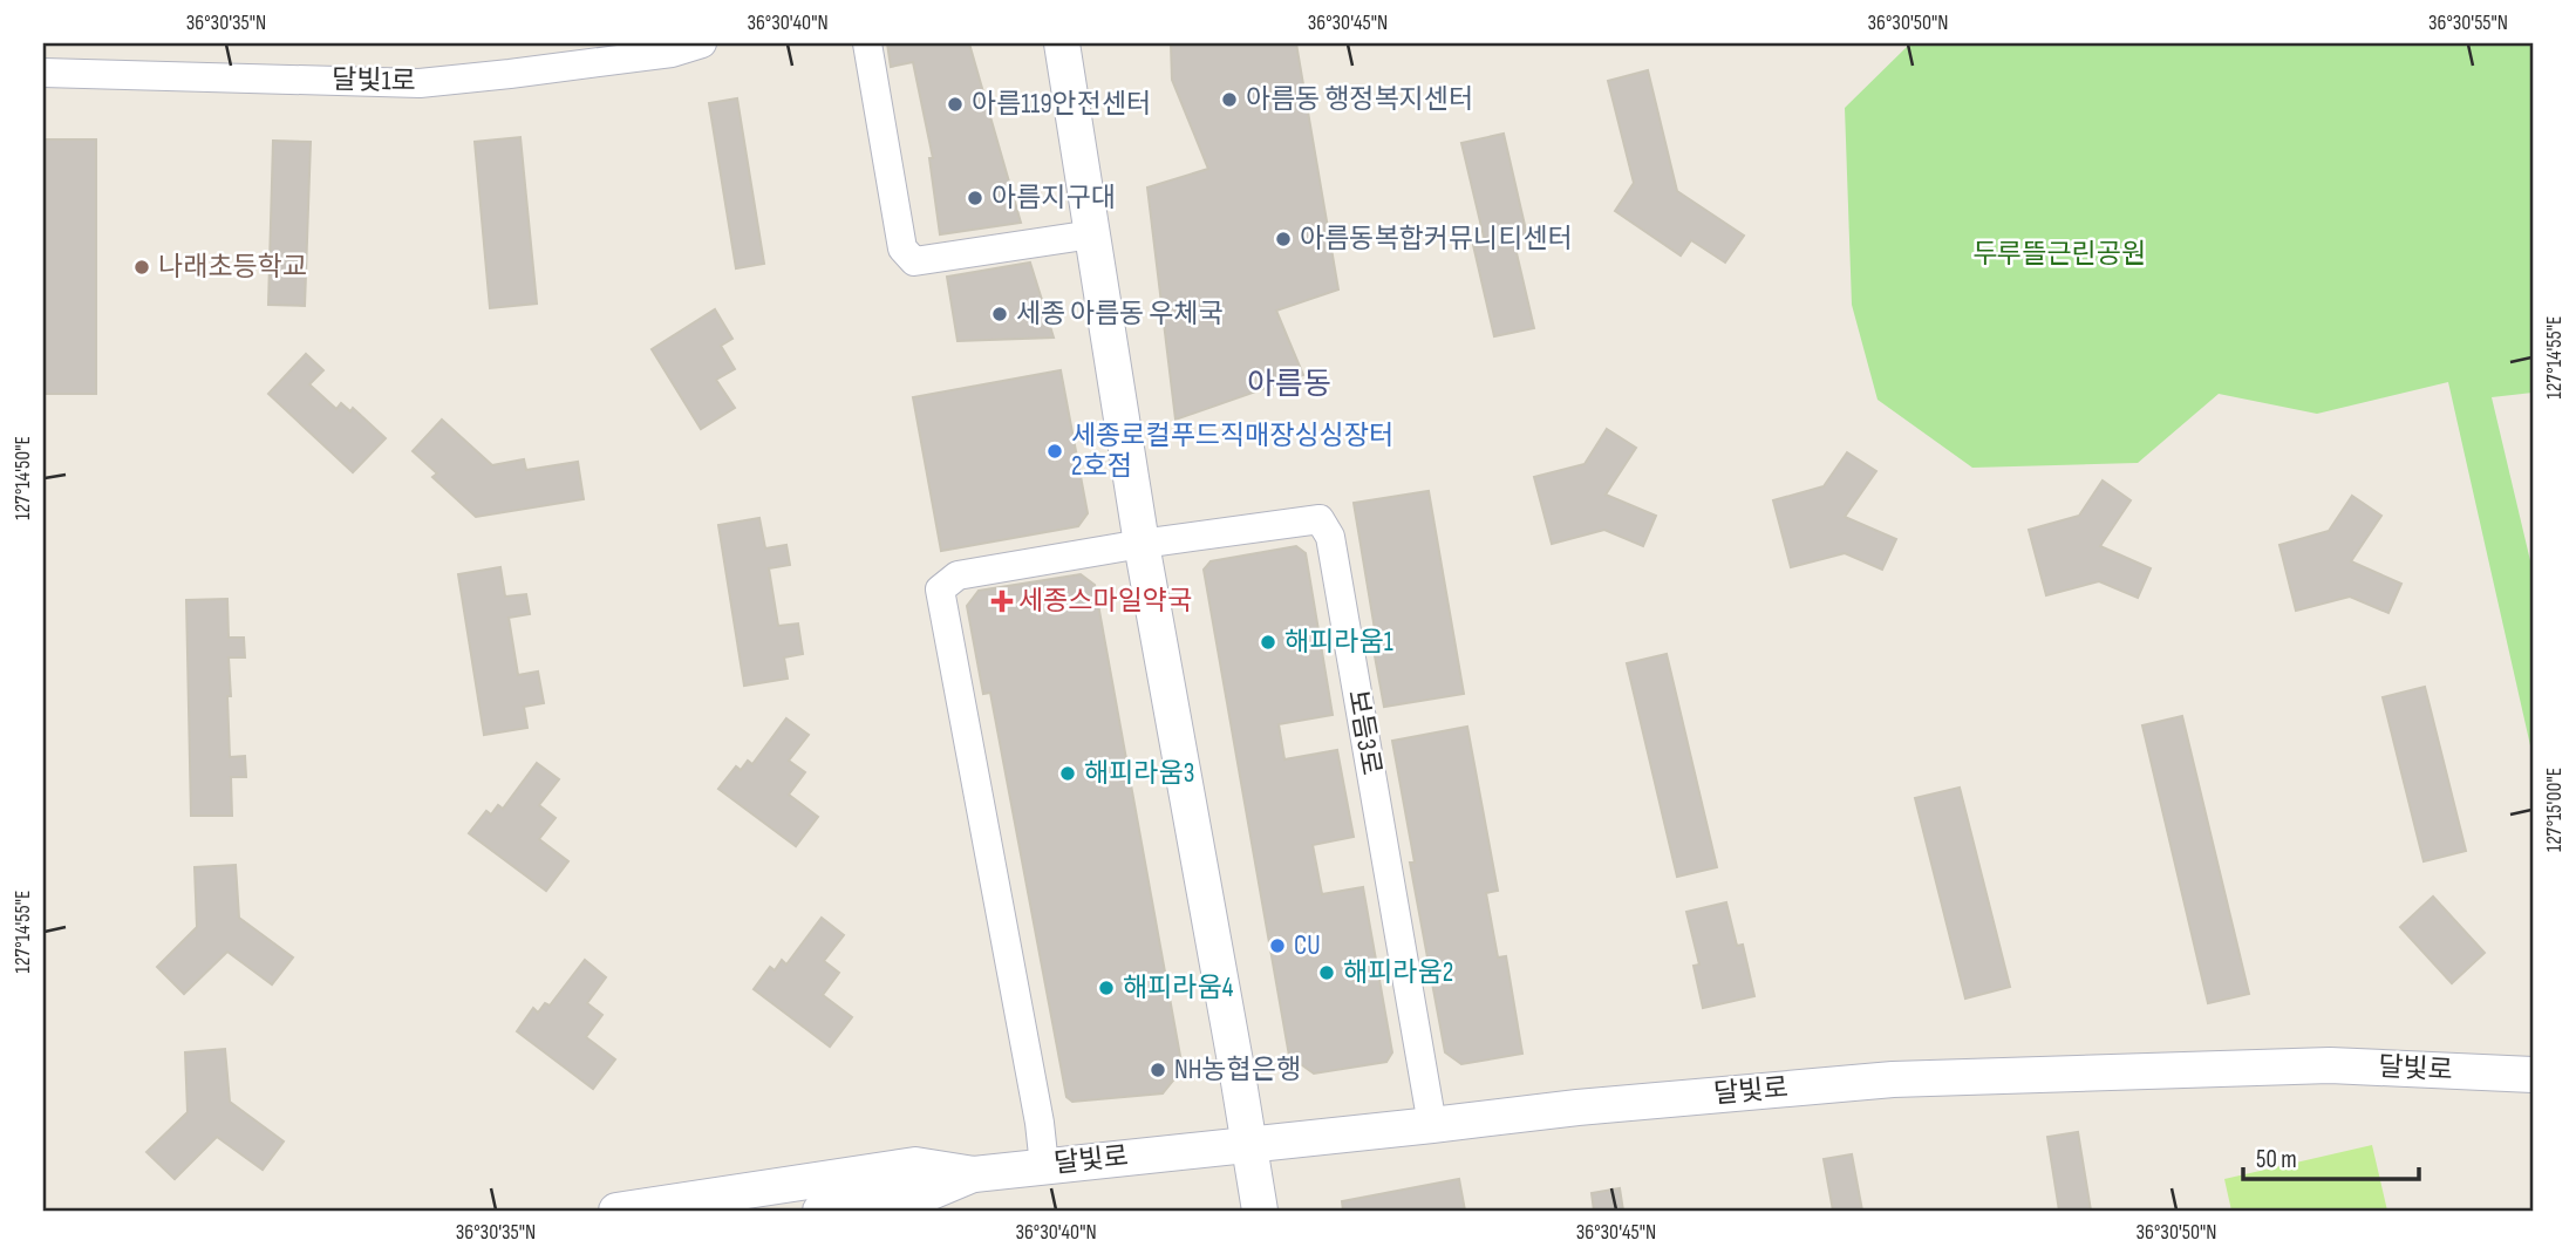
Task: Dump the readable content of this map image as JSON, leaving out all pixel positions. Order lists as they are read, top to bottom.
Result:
{
  "streets": {
    "street": ["달빛1로", "보듬3로", "달빛로"]
  },
  "crossings": [
    ["보듬3로", "달빛로"]
  ],
  "districts": ["아름동"],
  "parks": ["두루뜰근린공원"],
  "places": {
    "other": [
      "아름동 행정복지센터",
      "아름119안전센터",
      "아름지구대",
      "아름동복합커뮤니티센터",
      "나래초등학교",
      "세종 아름동 우체국",
      "세종로컬푸드직매장싱싱장터 2호점",
      "해피라움1",
      "해피라움3",
      "CU",
      "해피라움2",
      "해피라움4",
      "NH농협은행"
    ],
    "health": ["세종스마일약국"]
  },
  "scale_bar": "50 m",
  "coordinates": [
    "36°30'35\"N",
    "36°30'40\"N",
    "36°30'45\"N",
    "36°30'50\"N",
    "36°30'55\"N",
    "127°14'55\"E",
    "127°14'50\"E",
    "127°15'00\"E"
  ]
}
